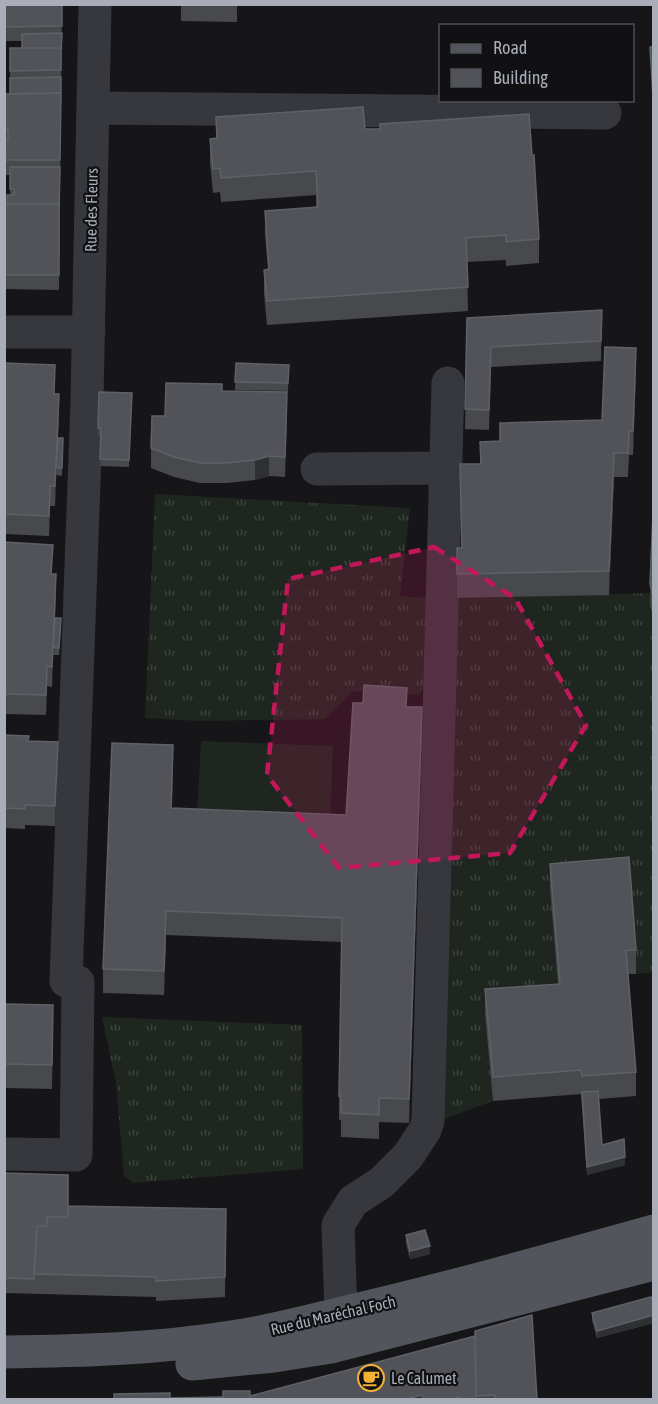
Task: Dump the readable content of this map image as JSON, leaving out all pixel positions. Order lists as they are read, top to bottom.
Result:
{
  "streets": {
    "main road": ["Rue du Maréchal Foch"],
    "street": ["Rue des Fleurs"]
  },
  "places": {
    "cafe": ["Le Calumet"]
  },
  "legend": ["Road", "Building"]
}
